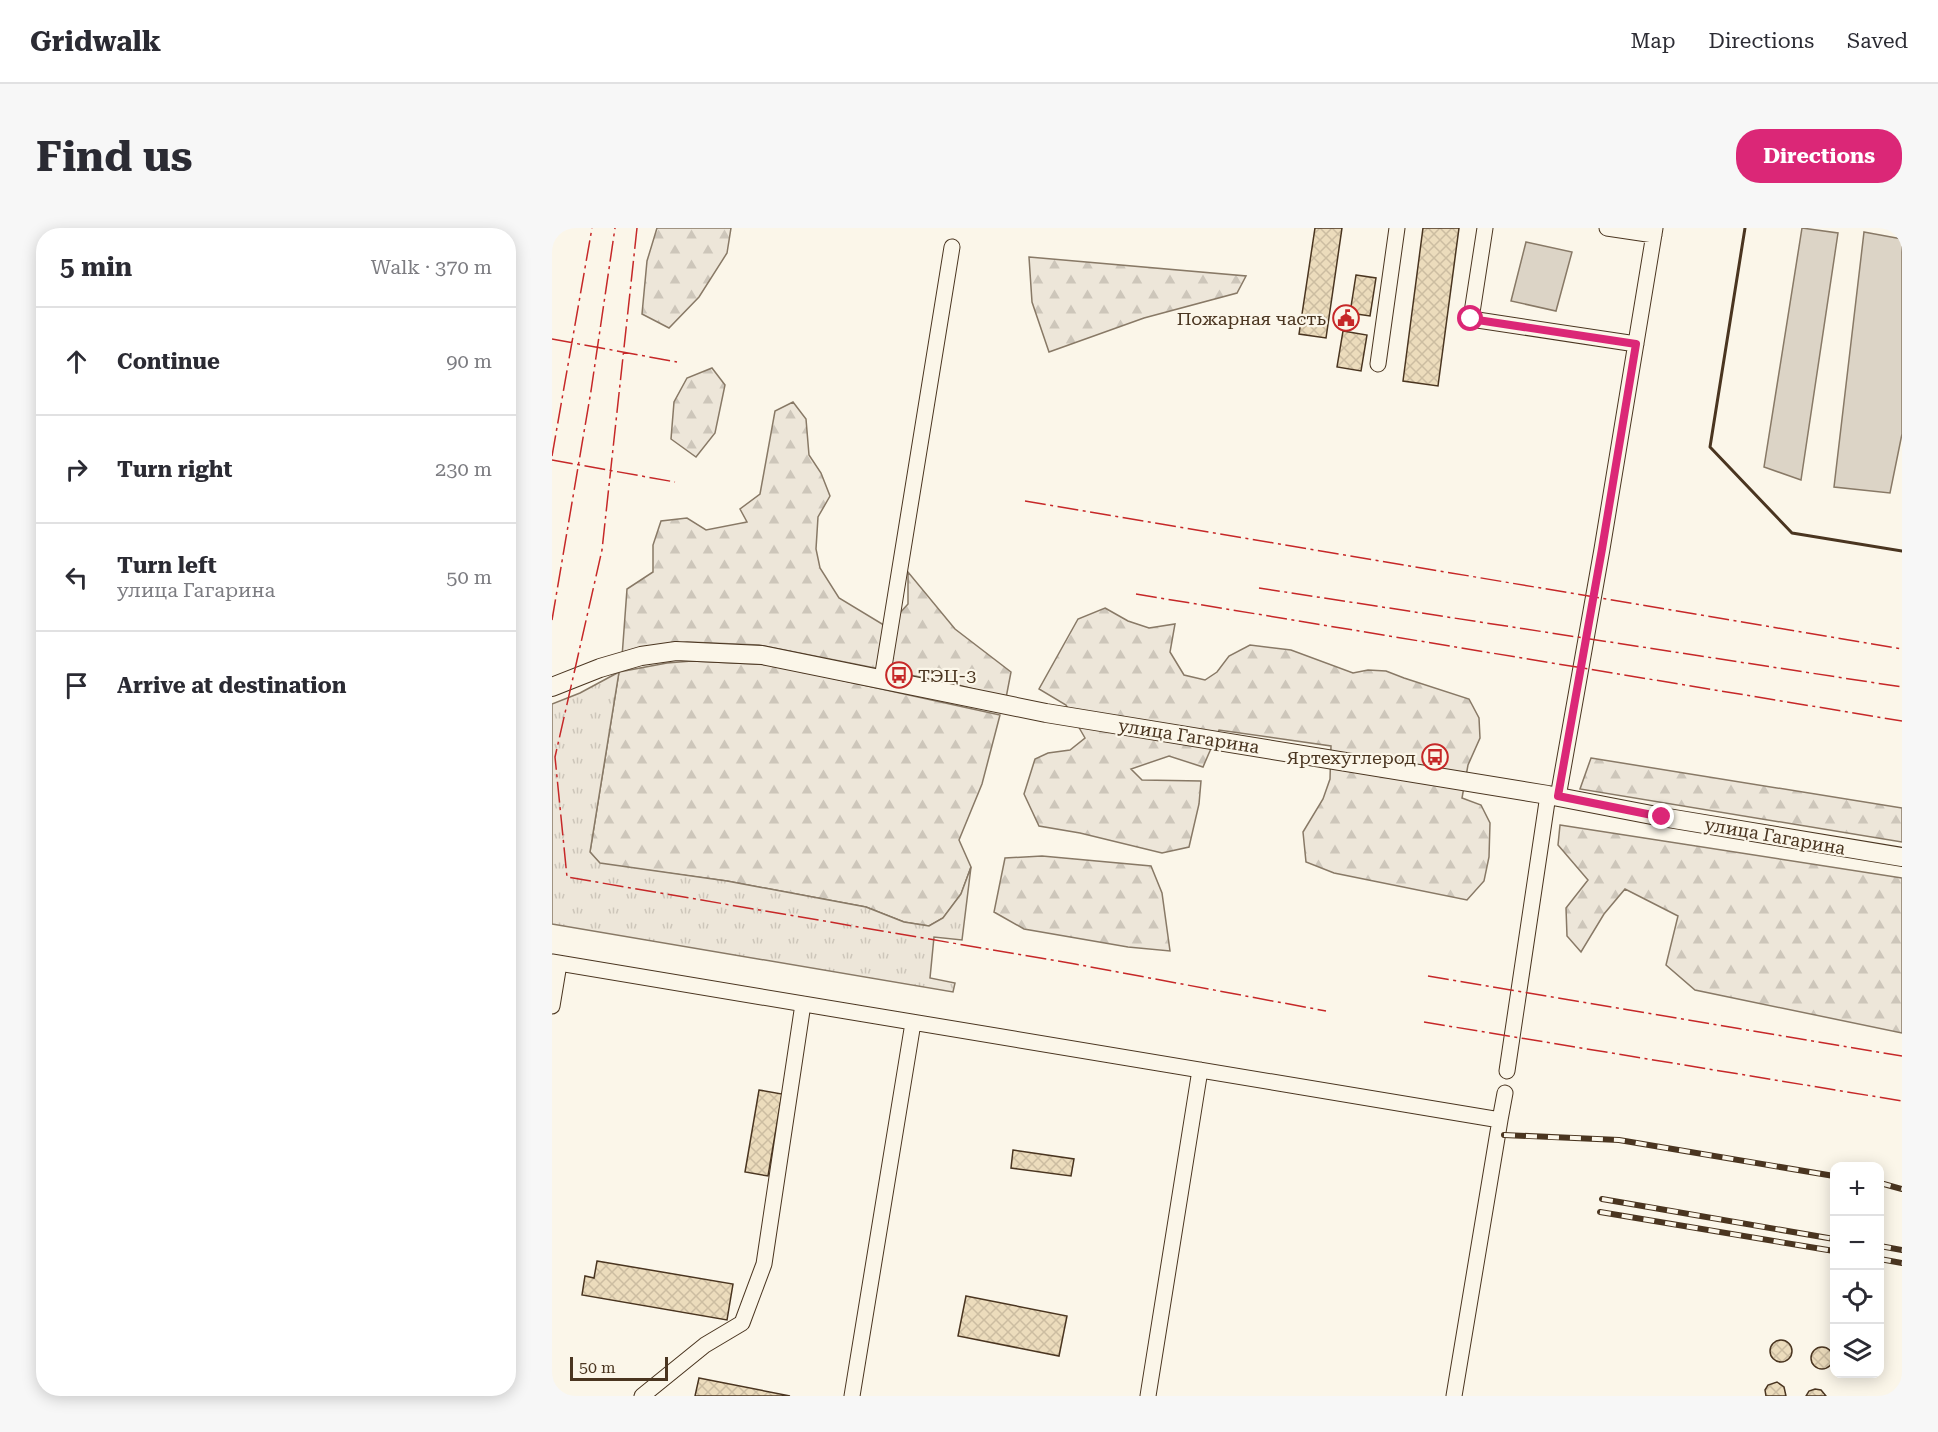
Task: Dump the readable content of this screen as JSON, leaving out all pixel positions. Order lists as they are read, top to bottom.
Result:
{
  "streets": {
    "main road": ["улица Гагарина"]
  },
  "places": {
    "public building": ["Пожарная часть"],
    "bus stop": ["ТЭЦ-3", "Яртехуглерод"]
  },
  "scale_bar": "50 m",
  "page": {
    "header": "Gridwalk",
    "nav": ["Map", "Directions", "Saved"],
    "buttons": "Directions",
    "title": "Find us",
    "heading": ["5 min", "Walk · 370 m"],
    "list": [
      ["Continue", "90 m"],
      ["Turn right", "230 m"],
      ["Turn left", "улица Гагарина", "50 m"],
      "Arrive at destination"
    ],
    "map_buttons": ["+", "−"],
    "scale": "50 m"
  }
}
